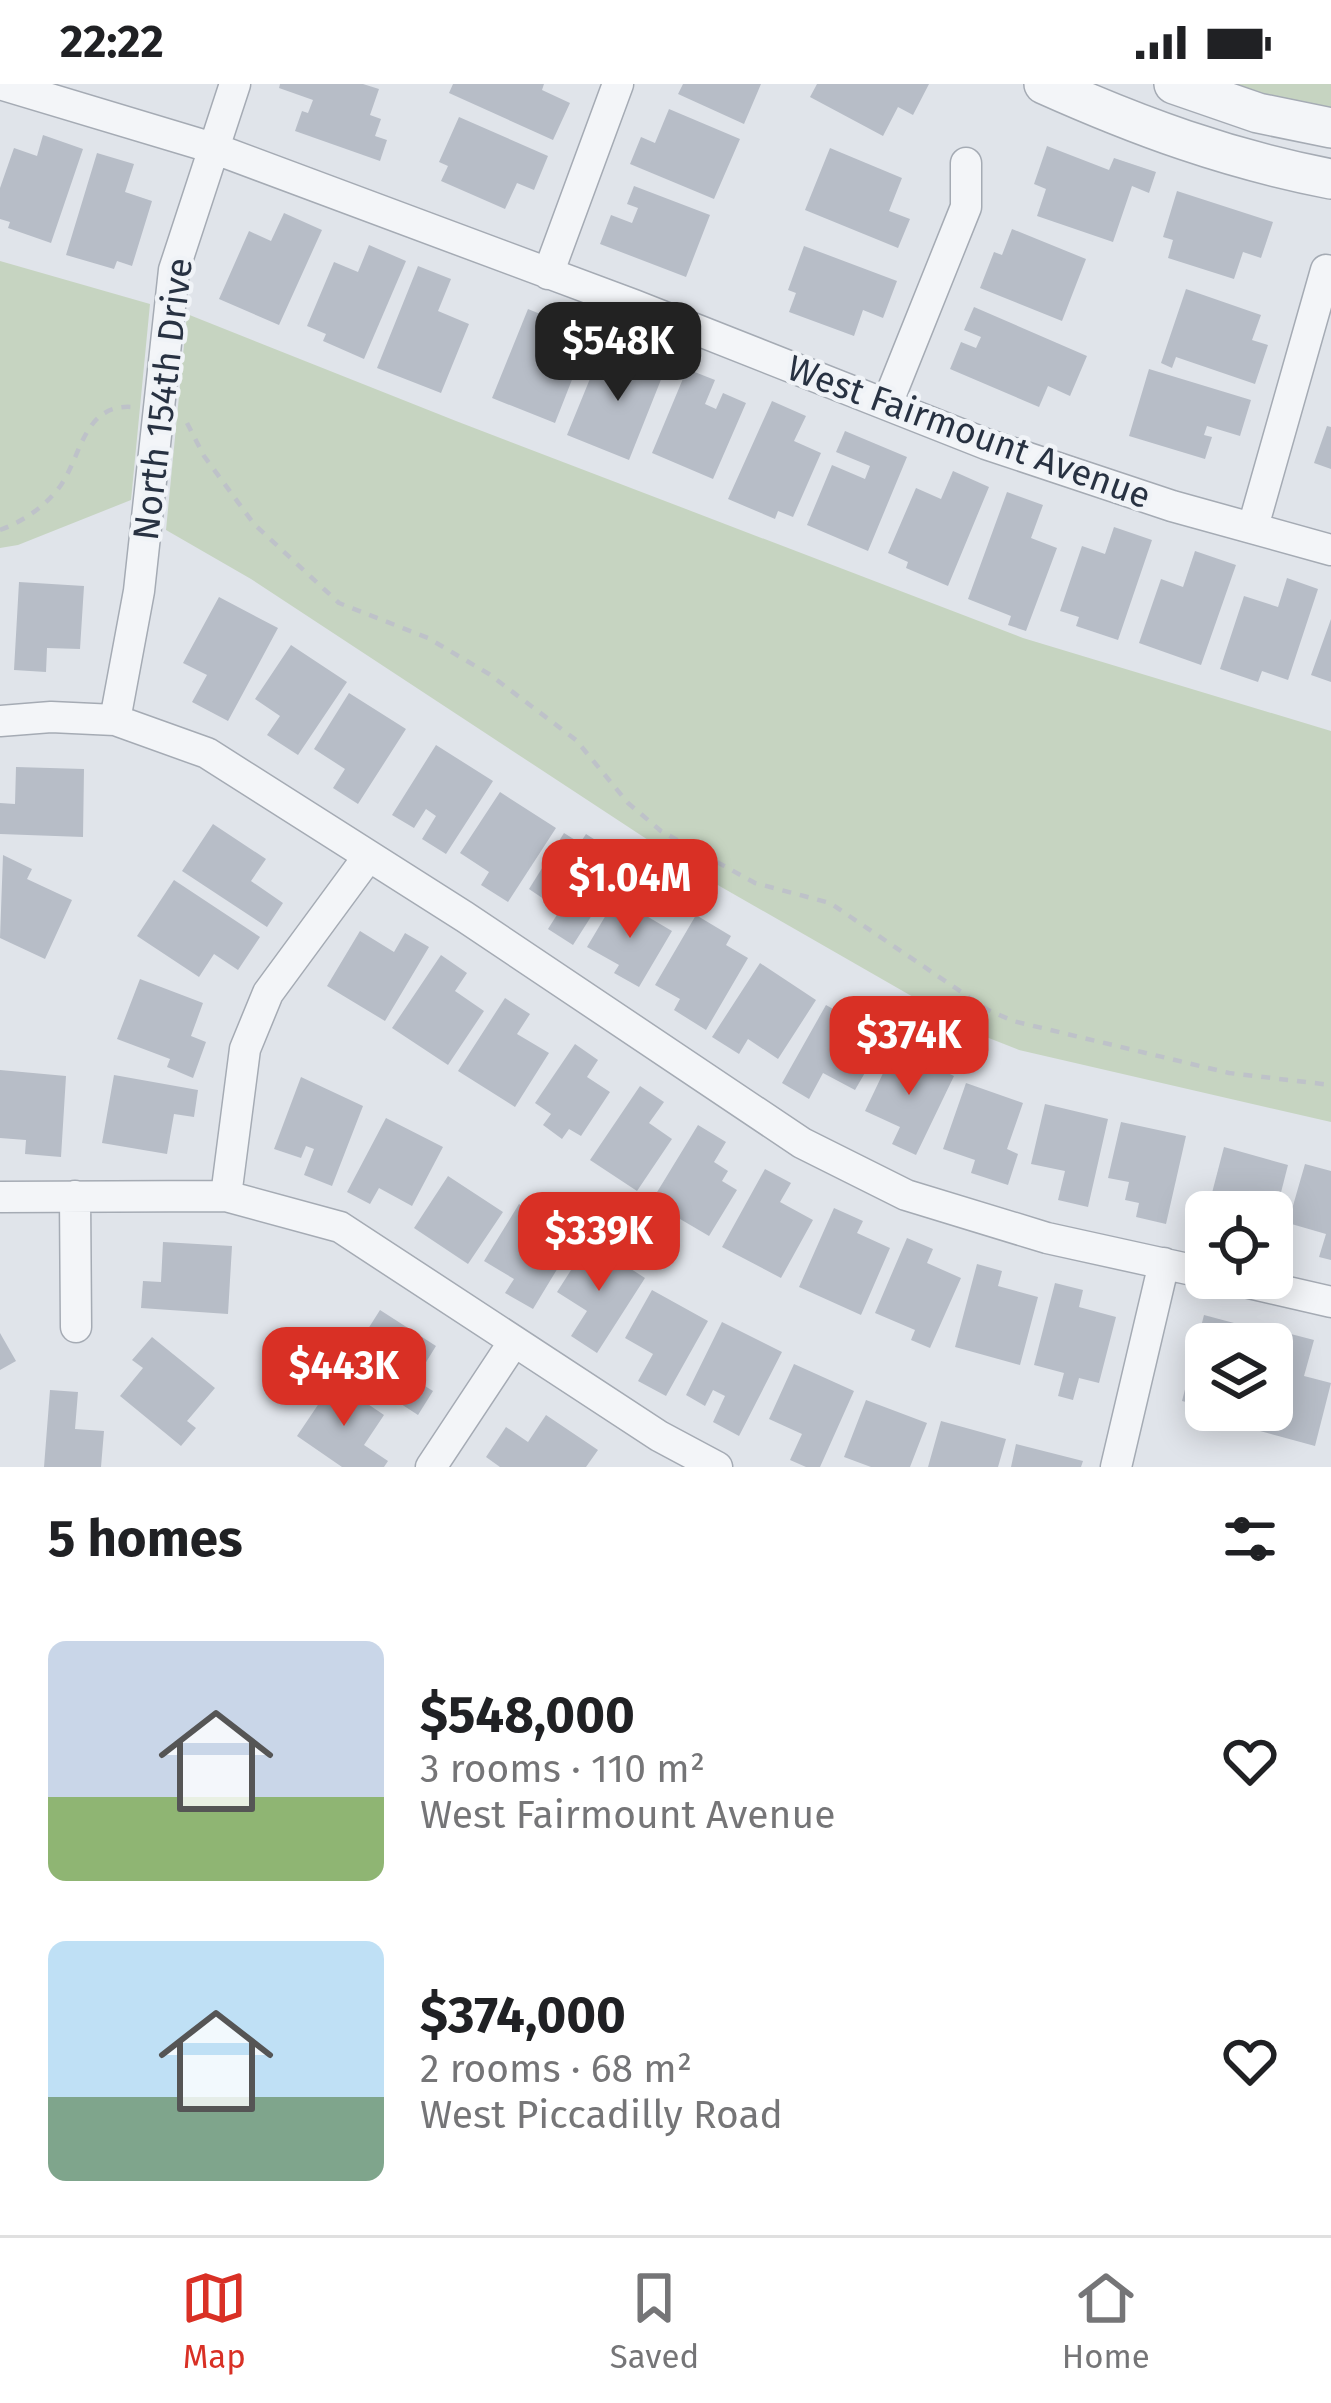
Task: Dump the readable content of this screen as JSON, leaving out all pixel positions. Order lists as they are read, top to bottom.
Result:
{
  "streets": {
    "street": ["North 154th Drive", "West Fairmount Avenue"]
  },
  "crossings": [
    ["North 154th Drive", "West Fairmount Avenue"]
  ],
  "page": {
    "status": "22:22",
    "price": [
      "$548K",
      "$1.04M",
      "$374K",
      "$339K",
      "$443K"
    ],
    "heading": "5 homes",
    "list": [
      {
        "name": "$548,000",
        "note": "3 rooms · 110 m² · West Fairmount Avenue"
      },
      {
        "name": "$374,000",
        "note": "2 rooms · 68 m² · West Piccadilly Road"
      }
    ],
    "tabs": ["Map", "Saved", "Home"]
  }
}
